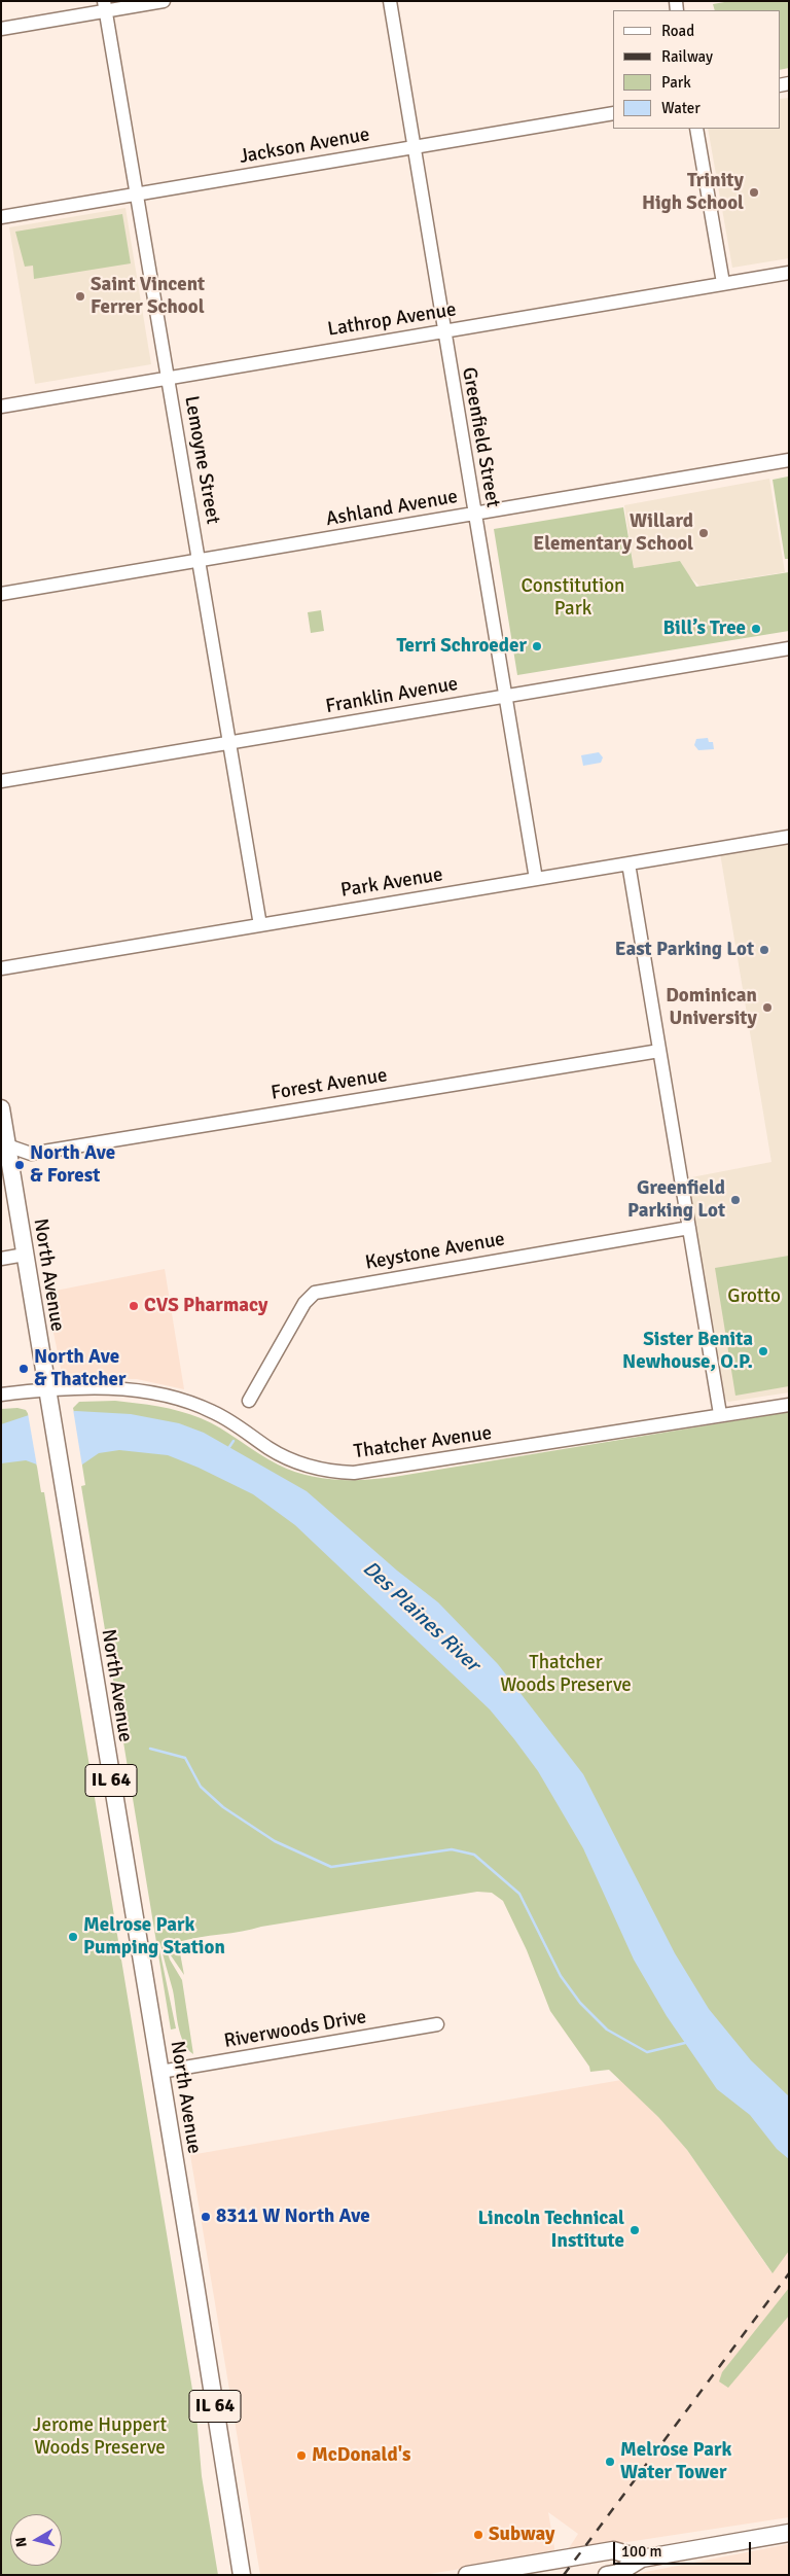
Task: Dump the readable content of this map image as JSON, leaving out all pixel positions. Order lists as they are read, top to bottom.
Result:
{
  "streets": {
    "main road": ["North Avenue", "IL 64"],
    "street": [
      "Jackson Avenue",
      "Lathrop Avenue",
      "Greenfield Street",
      "Lemoyne Street",
      "Ashland Avenue",
      "Franklin Avenue",
      "Park Avenue",
      "Forest Avenue",
      "Keystone Avenue",
      "Thatcher Avenue",
      "Riverwoods Drive"
    ]
  },
  "crossings": [
    ["Jackson Avenue", "Greenfield Street"],
    ["Jackson Avenue", "Lemoyne Street"],
    ["Lathrop Avenue", "Greenfield Street"],
    ["Lathrop Avenue", "Lemoyne Street"],
    ["Greenfield Street", "Ashland Avenue"],
    ["Greenfield Street", "Franklin Avenue"],
    ["Greenfield Street", "Park Avenue"],
    ["Lemoyne Street", "Ashland Avenue"],
    ["Lemoyne Street", "Franklin Avenue"],
    ["Lemoyne Street", "Park Avenue"],
    ["Forest Avenue", "North Avenue"],
    ["North Avenue", "Thatcher Avenue"],
    ["North Avenue", "Riverwoods Drive"]
  ],
  "water": ["Des Plaines River"],
  "parks": [
    "Constitution Park",
    "Grotto",
    "Thatcher Woods Preserve",
    "Jerome Huppert Woods Preserve"
  ],
  "places": [
    "Trinity High School",
    "Saint Vincent Ferrer School",
    "Willard Elementary School",
    "Bill’s Tree",
    "Terri Schroeder",
    "East Parking Lot",
    "Dominican University",
    "North Ave & Forest",
    "Greenfield Parking Lot",
    "CVS Pharmacy",
    "Sister Benita Newhouse, O.P.",
    "North Ave & Thatcher",
    "Melrose Park Pumping Station",
    "8311 W North Ave",
    "Lincoln Technical Institute",
    "McDonald's",
    "Melrose Park Water Tower",
    "Subway"
  ],
  "legend": [
    "Road",
    "Railway",
    "Park",
    "Water"
  ],
  "scale_bar": "100 m",
  "north": "left"
}
